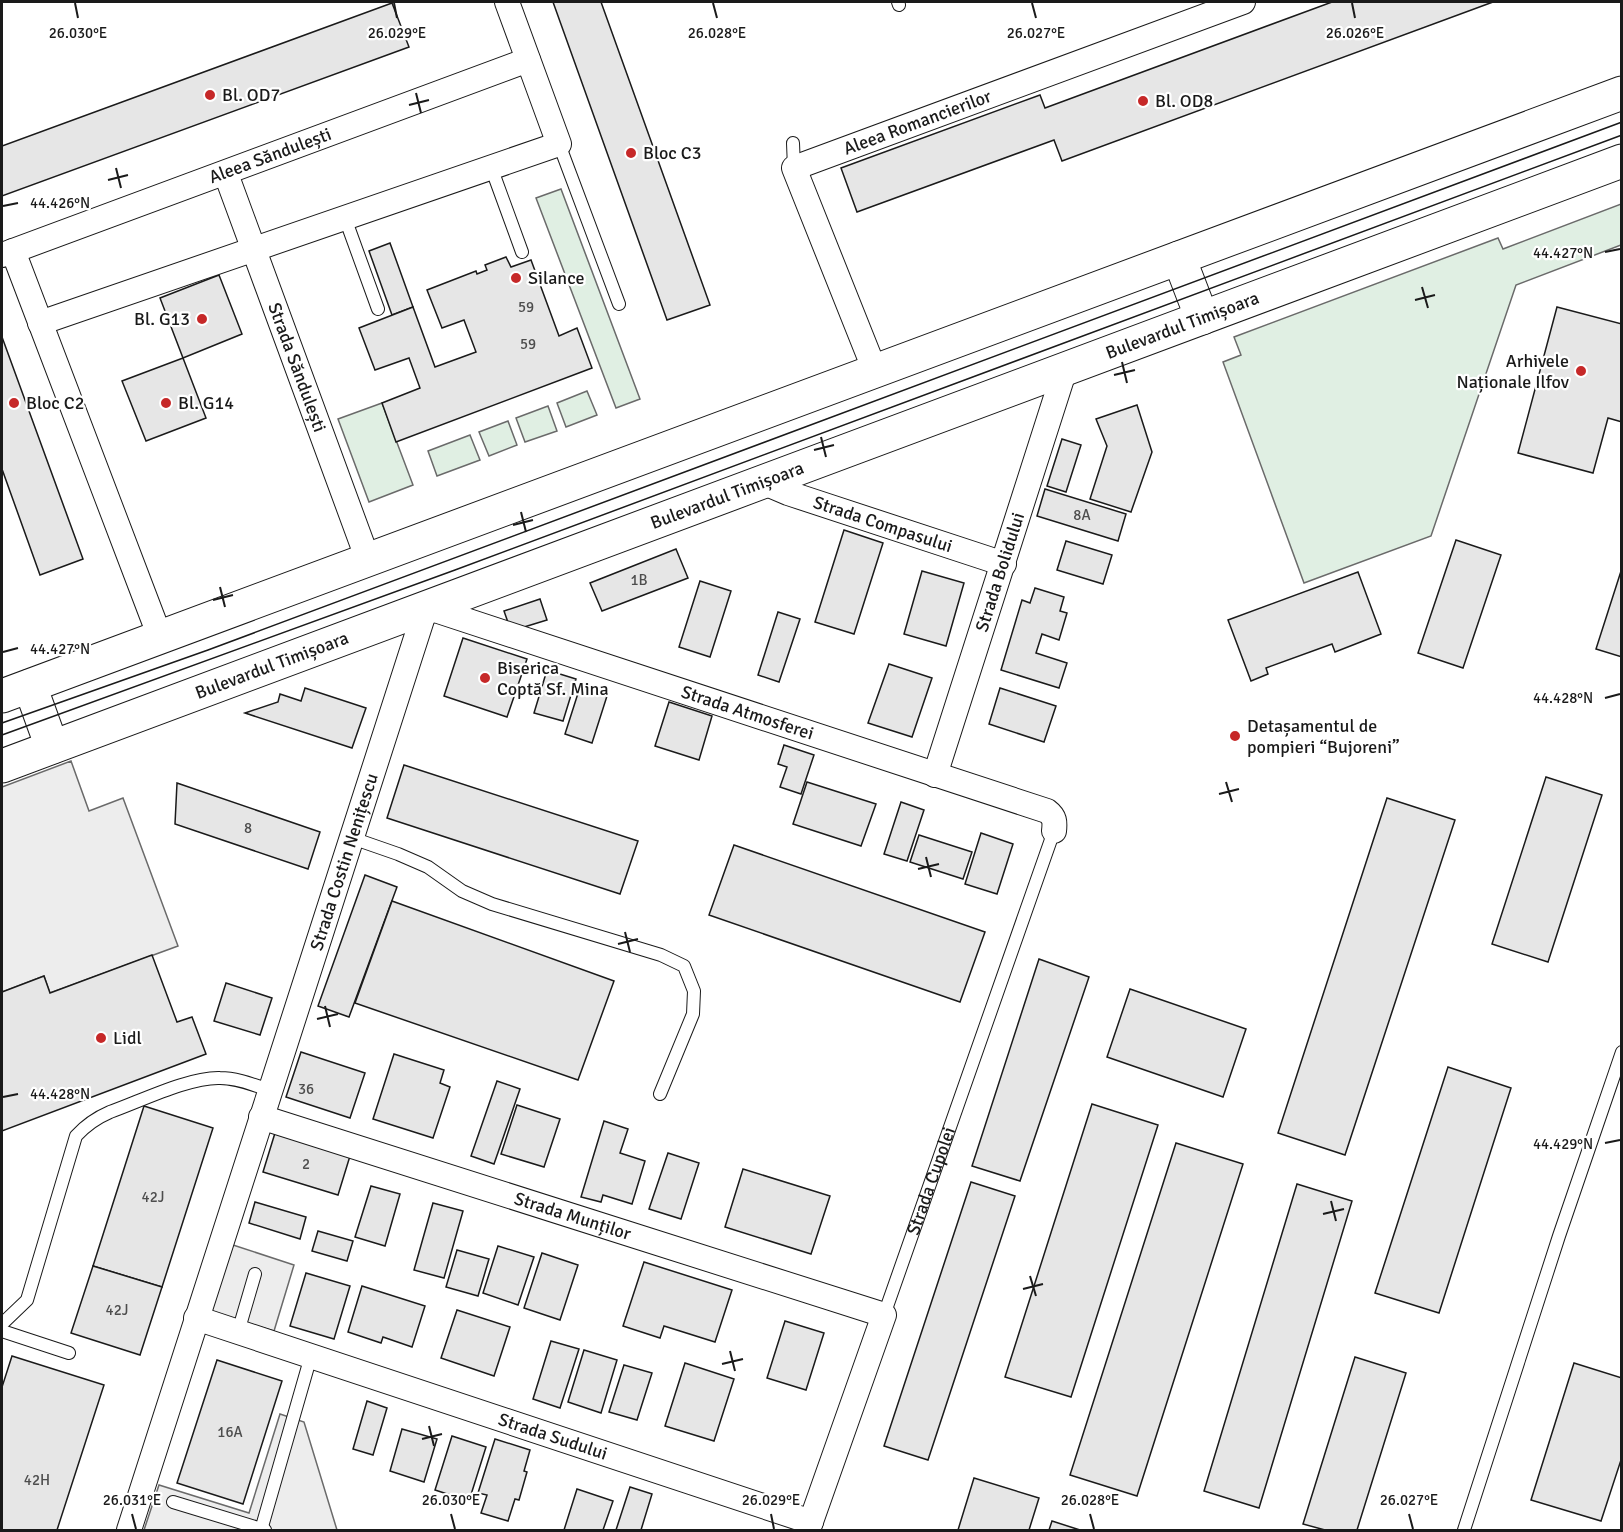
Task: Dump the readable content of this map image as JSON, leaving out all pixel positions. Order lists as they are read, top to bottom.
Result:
{
  "streets": {
    "main road": ["Bulevardul Timișoara"],
    "street": [
      "Aleea Romancierilor",
      "Aleea Săndulești",
      "Strada Săndulești",
      "Strada Compasului",
      "Strada Bolidului",
      "Strada Atmosferei",
      "Strada Costin Nenițescu",
      "Strada Cupolei",
      "Strada Munților",
      "Strada Sudului"
    ]
  },
  "crossings": [
    ["Aleea Săndulești", "Strada Săndulești"],
    ["Bulevardul Timișoara", "Strada Compasului"],
    ["Bulevardul Timișoara", "Strada Bolidului"],
    ["Bulevardul Timișoara", "Strada Atmosferei"],
    ["Bulevardul Timișoara", "Strada Costin Nenițescu"],
    ["Strada Compasului", "Strada Bolidului"],
    ["Strada Bolidului", "Strada Atmosferei"],
    ["Strada Atmosferei", "Strada Costin Nenițescu"],
    ["Strada Atmosferei", "Strada Cupolei"],
    ["Strada Costin Nenițescu", "Strada Munților"],
    ["Strada Costin Nenițescu", "Strada Sudului"],
    ["Strada Cupolei", "Strada Munților"],
    ["Strada Cupolei", "Strada Sudului"]
  ],
  "places": [
    "Bl. OD7",
    "Bl. OD8",
    "Bloc C3",
    "Silance",
    "Bl. G13",
    "Arhivele Naționale Ilfov",
    "Bloc C2",
    "Bl. G14",
    "Biserica Coptă Sf. Mina",
    "Detașamentul de pompieri “Bujoreni”",
    "Lidl"
  ],
  "house_numbers": [
    "59",
    "59",
    "8A",
    "1B",
    "8",
    "36",
    "2",
    "42J",
    "42J",
    "16A",
    "42H"
  ],
  "coordinates": [
    "26.030°E",
    "26.029°E",
    "26.028°E",
    "26.027°E",
    "26.026°E",
    "44.426°N",
    "44.427°N",
    "44.428°N",
    "44.429°N",
    "26.031°E"
  ]
}
